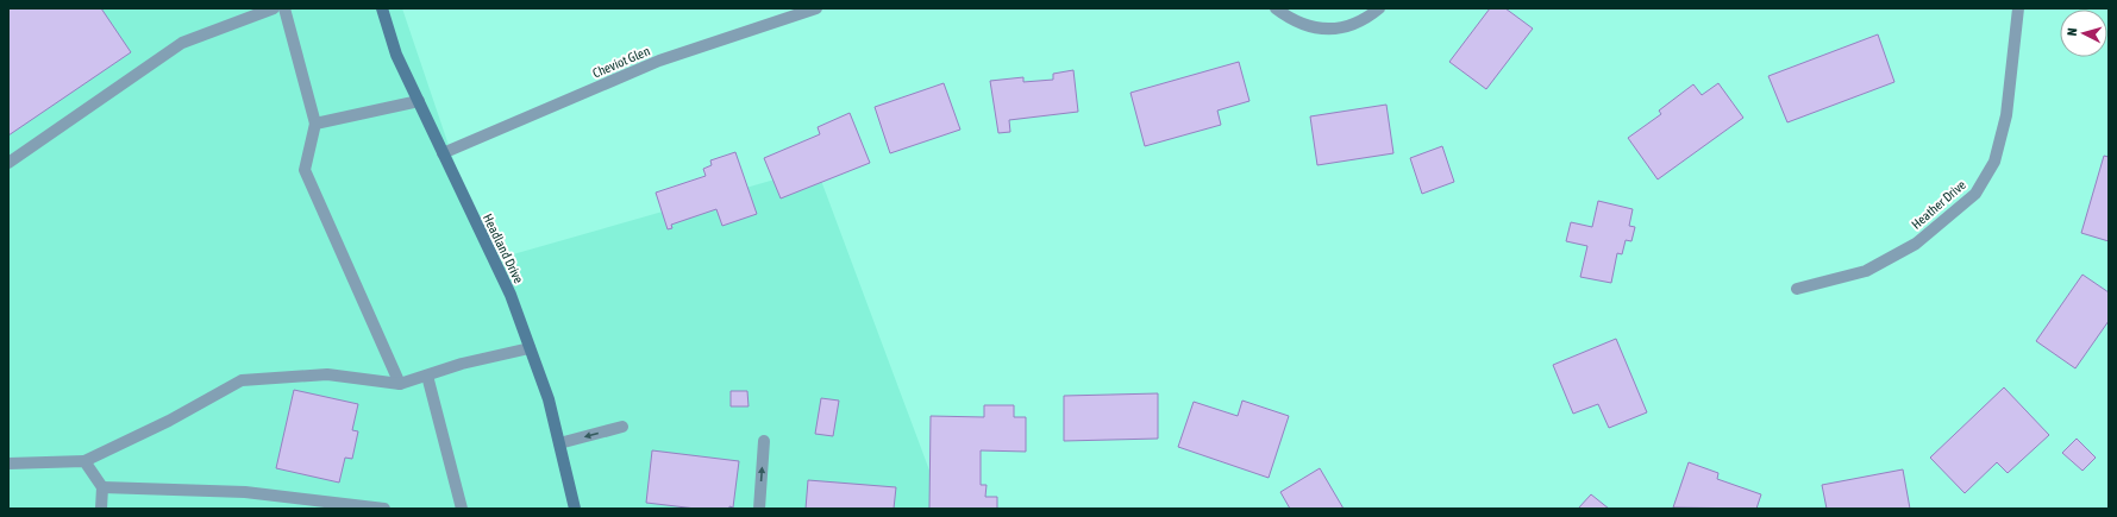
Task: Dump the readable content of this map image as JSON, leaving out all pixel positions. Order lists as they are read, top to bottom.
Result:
{
  "streets": {
    "main road": ["Headland Drive"],
    "street": ["Cheviot Glen", "Heather Drive"]
  },
  "crossings": [
    ["Cheviot Glen", "Headland Drive"]
  ],
  "north": "left"
}
